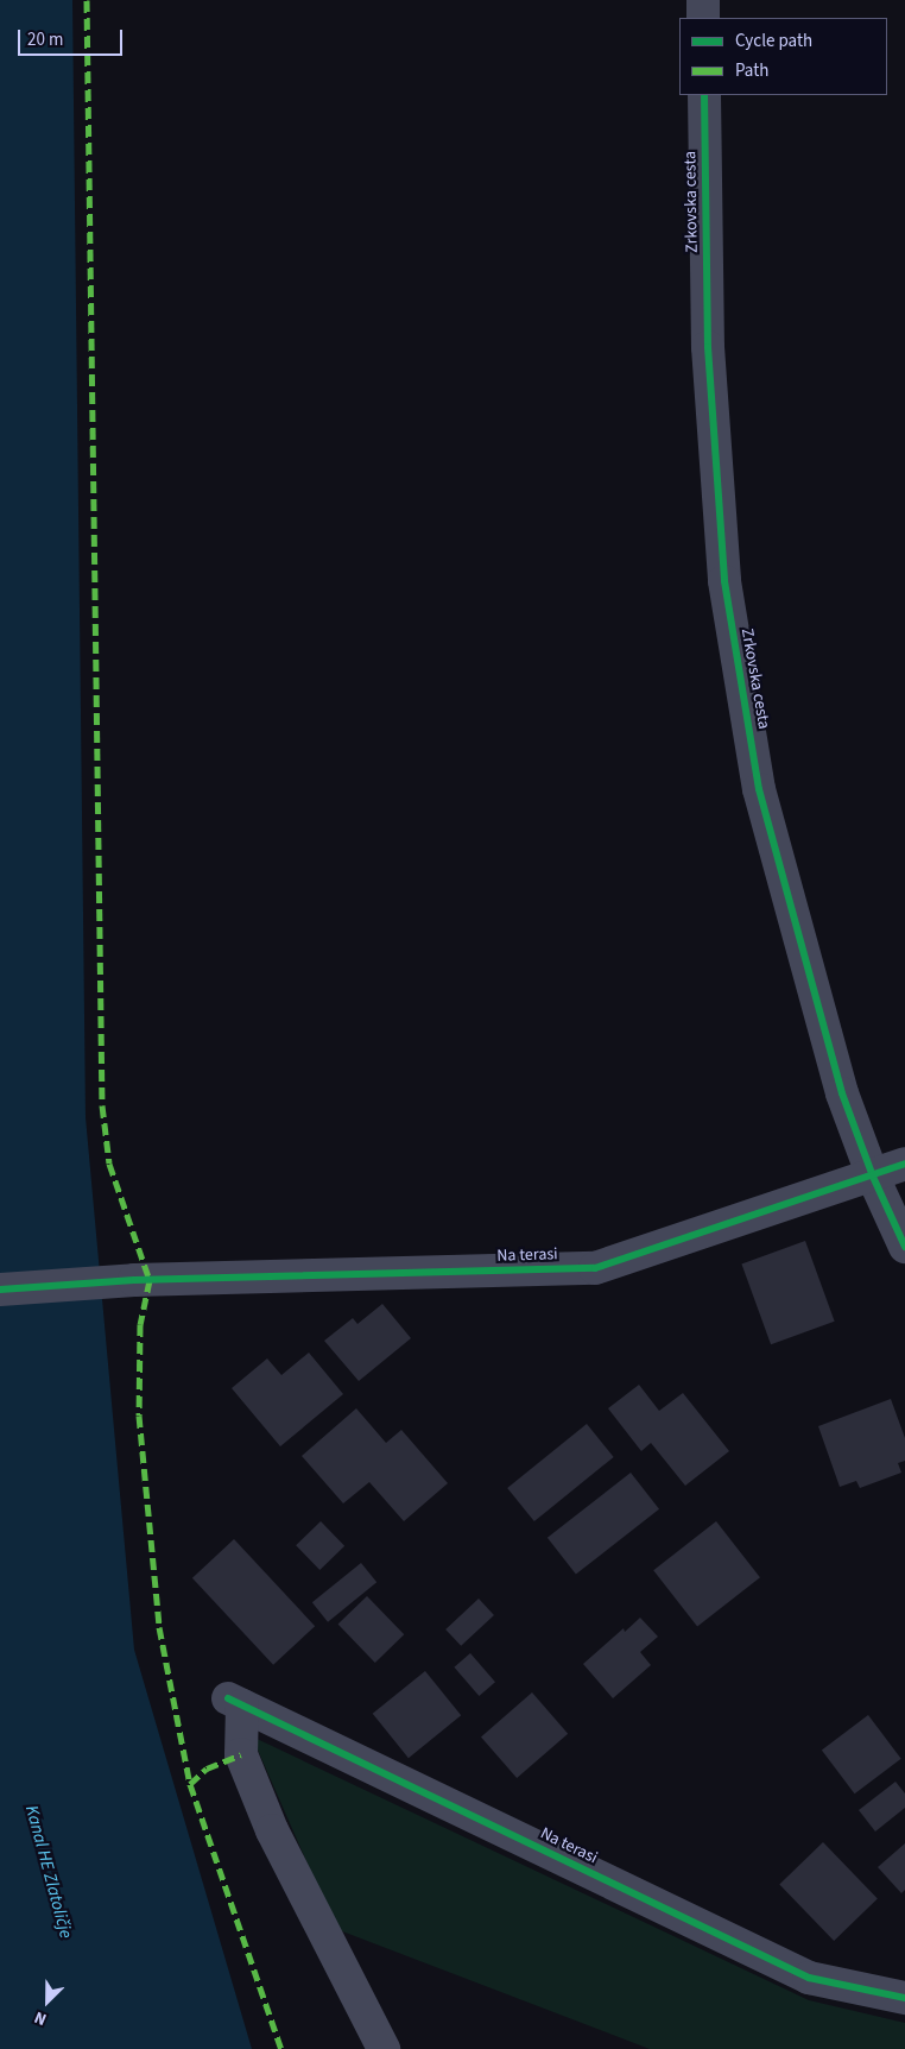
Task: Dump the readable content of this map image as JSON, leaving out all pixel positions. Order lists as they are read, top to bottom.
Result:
{
  "streets": {
    "street": ["Zrkovska cesta", "Na terasi"]
  },
  "crossings": [
    ["Zrkovska cesta", "Na terasi"]
  ],
  "water": ["Kanal HE Zlatoličje"],
  "legend": ["Cycle path", "Path"],
  "scale_bar": "20 m",
  "north": "bottom left"
}
